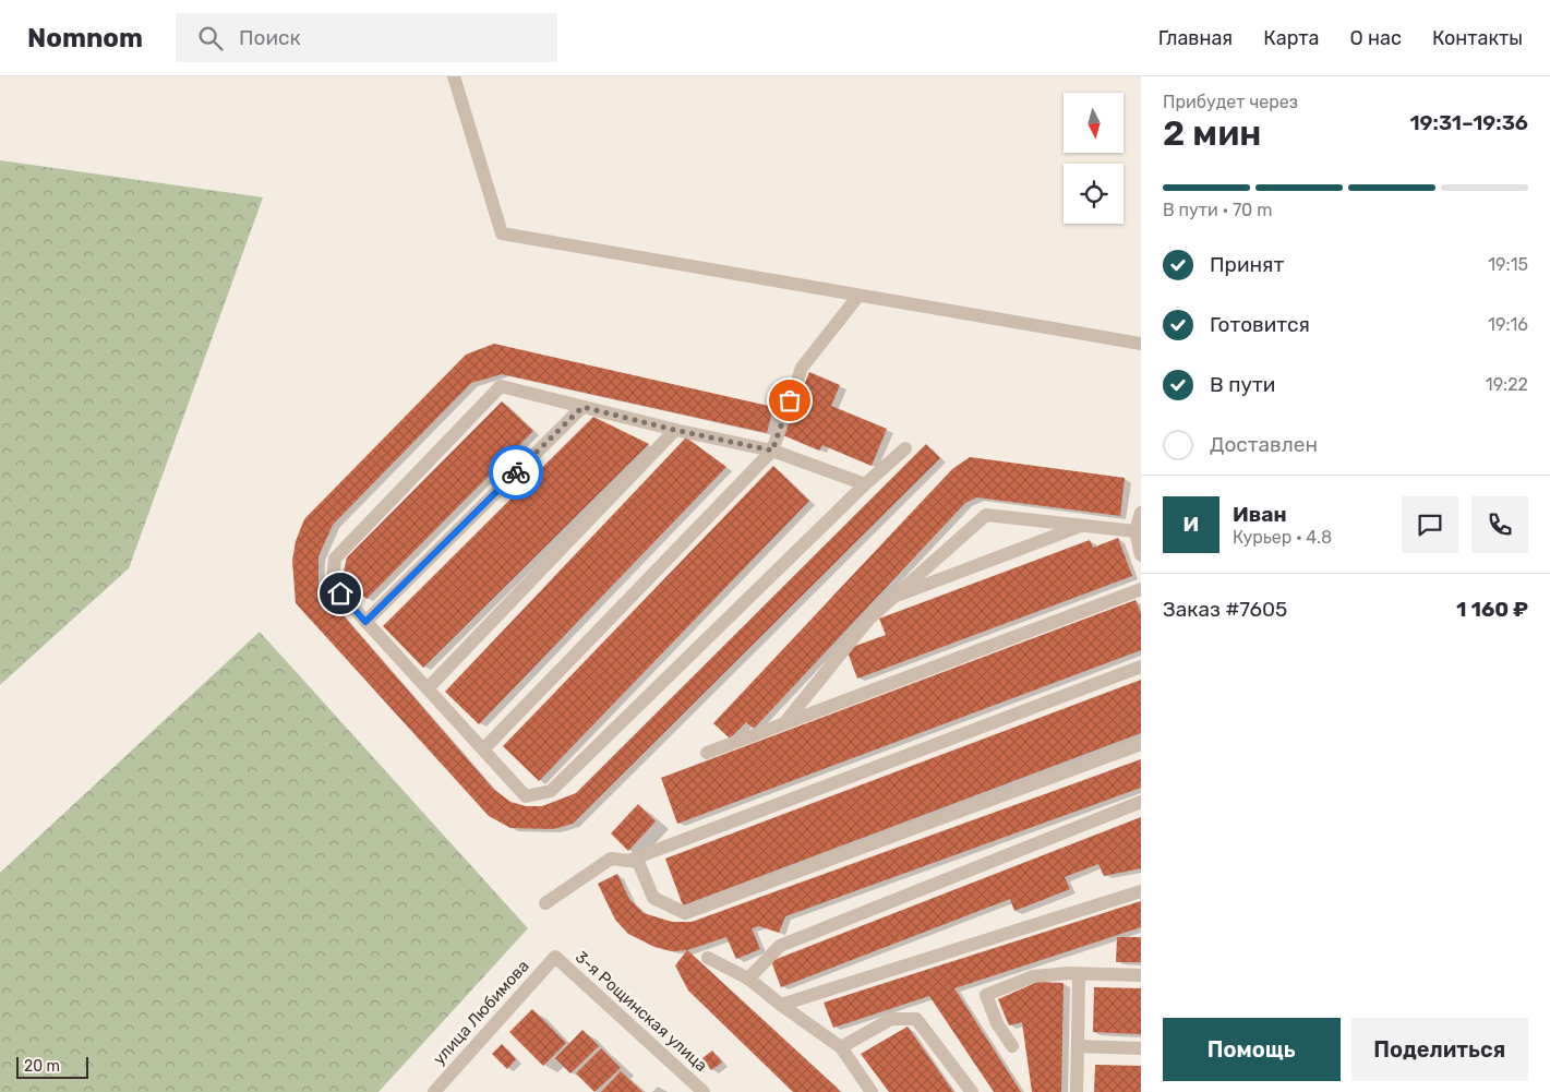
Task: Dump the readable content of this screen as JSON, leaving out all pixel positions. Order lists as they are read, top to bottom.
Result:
{
  "streets": {
    "street": ["3-я Рощинская улица", "улица Любимова"]
  },
  "crossings": [
    ["3-я Рощинская улица", "улица Любимова"]
  ],
  "scale_bar": "20 m",
  "north": "bottom",
  "page": {
    "header": "Nomnom",
    "search": "Поиск",
    "nav": [
      "Главная",
      "Карта",
      "О нас",
      "Контакты"
    ],
    "heading": ["2 мин", "Прибудет через", "19:31–19:36"],
    "panel": [
      "Иван",
      "Курьер · 4.8",
      "Заказ #7605",
      "1 160 ₽"
    ],
    "bar": "В пути · 70 m",
    "list": [
      ["Принят", "19:15"],
      ["Готовится", "19:16"],
      ["В пути", "19:22"],
      "Доставлен"
    ],
    "round": "И",
    "buttons": ["Помощь", "Поделиться"],
    "scale": "20 m"
  }
}
